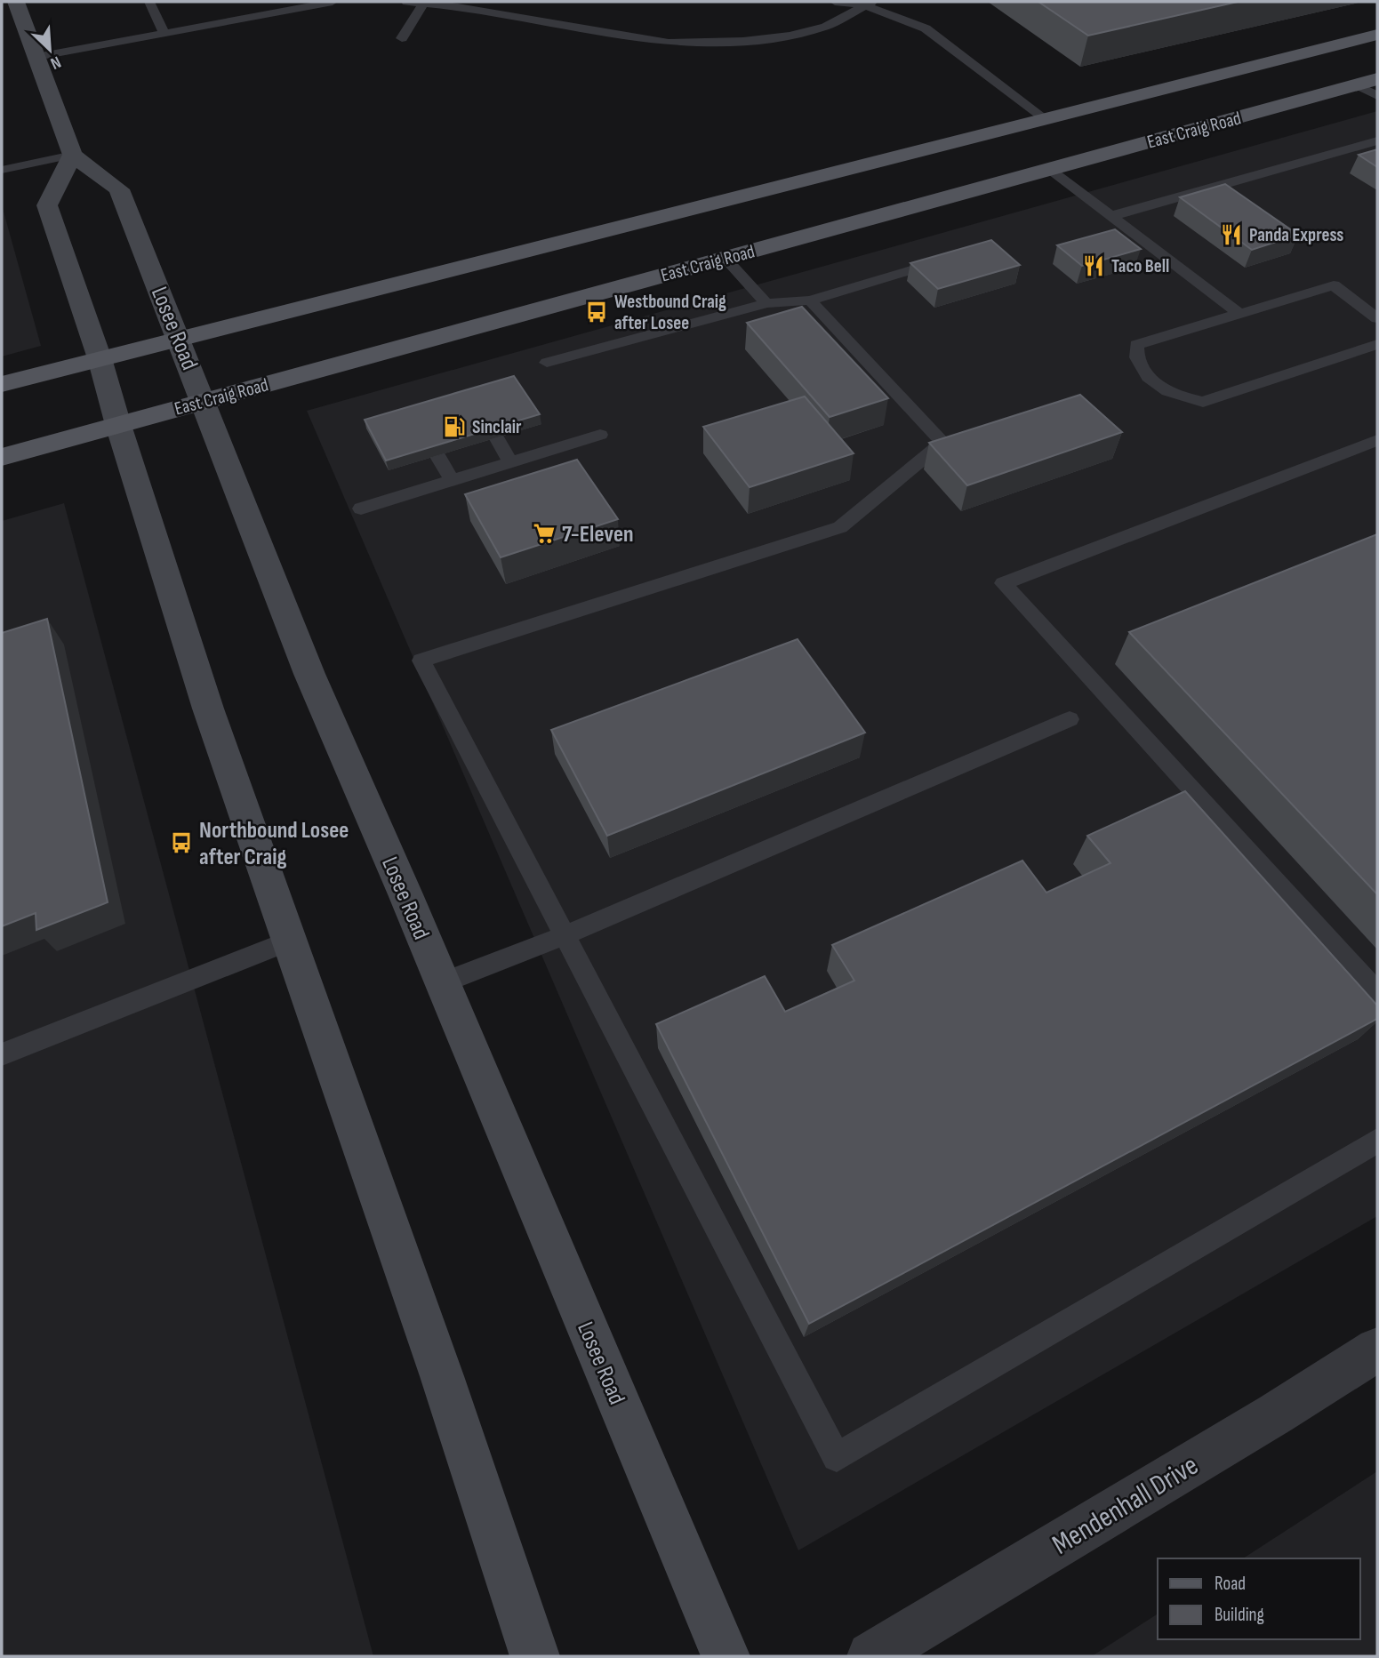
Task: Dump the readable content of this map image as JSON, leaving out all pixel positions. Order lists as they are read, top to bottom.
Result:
{
  "streets": {
    "main road": ["East Craig Road", "Losee Road"],
    "street": ["Mendenhall Drive"]
  },
  "crossings": [
    ["East Craig Road", "Losee Road"]
  ],
  "places": {
    "restaurant": ["Panda Express", "Taco Bell"],
    "bus stop": ["Westbound Craig after Losee", "Northbound Losee after Craig"],
    "fuel station": ["Sinclair"],
    "supermarket": ["7-Eleven"]
  },
  "legend": ["Road", "Building"],
  "north": "bottom right"
}
